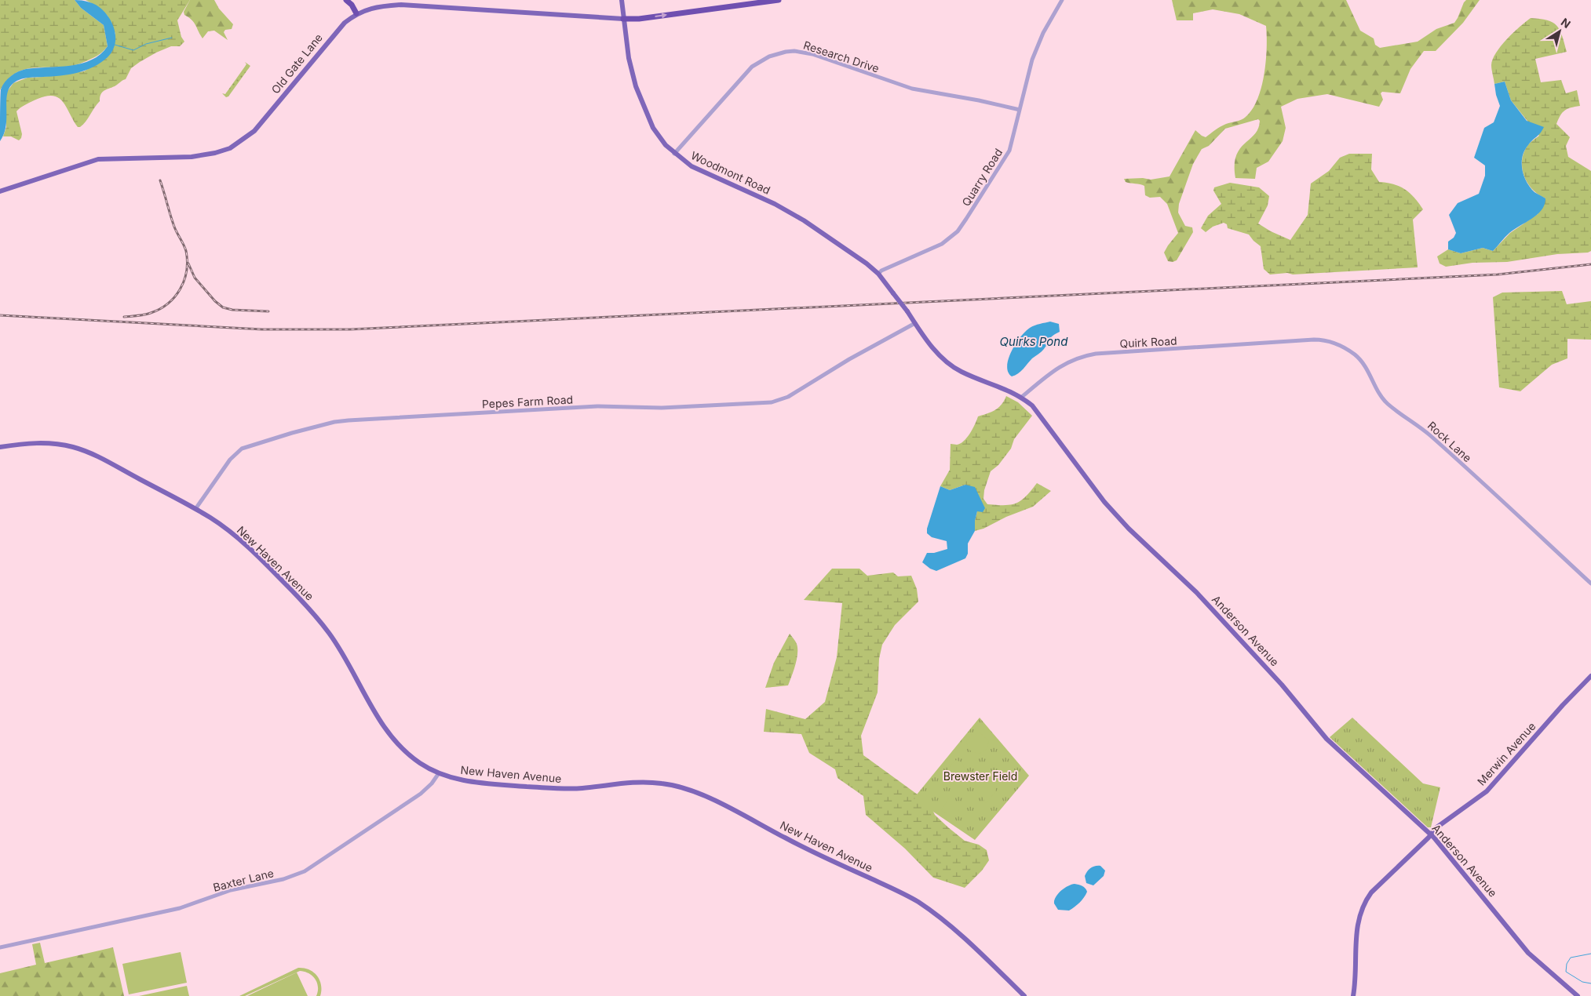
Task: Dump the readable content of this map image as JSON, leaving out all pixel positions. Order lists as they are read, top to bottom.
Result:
{
  "streets": {
    "main road": [
      "Old Gate Lane",
      "Woodmont Road",
      "New Haven Avenue",
      "Anderson Avenue",
      "Merwin Avenue"
    ],
    "street": [
      "Research Drive",
      "Quarry Road",
      "Quirk Road",
      "Pepes Farm Road",
      "Rock Lane",
      "Baxter Lane"
    ]
  },
  "crossings": [
    ["Research Drive", "Woodmont Road"],
    ["Research Drive", "Quarry Road"],
    ["Old Gate Lane", "Woodmont Road"],
    ["Woodmont Road", "Quarry Road"],
    ["Woodmont Road", "Anderson Avenue"],
    ["Quirk Road", "Rock Lane"],
    ["Quirk Road", "Anderson Avenue"],
    ["Pepes Farm Road", "New Haven Avenue"],
    ["Pepes Farm Road", "Anderson Avenue"],
    ["New Haven Avenue", "Baxter Lane"],
    ["Anderson Avenue", "Merwin Avenue"]
  ],
  "water": ["Quirks Pond"],
  "parks": ["Brewster Field"],
  "north": "top right"
}
